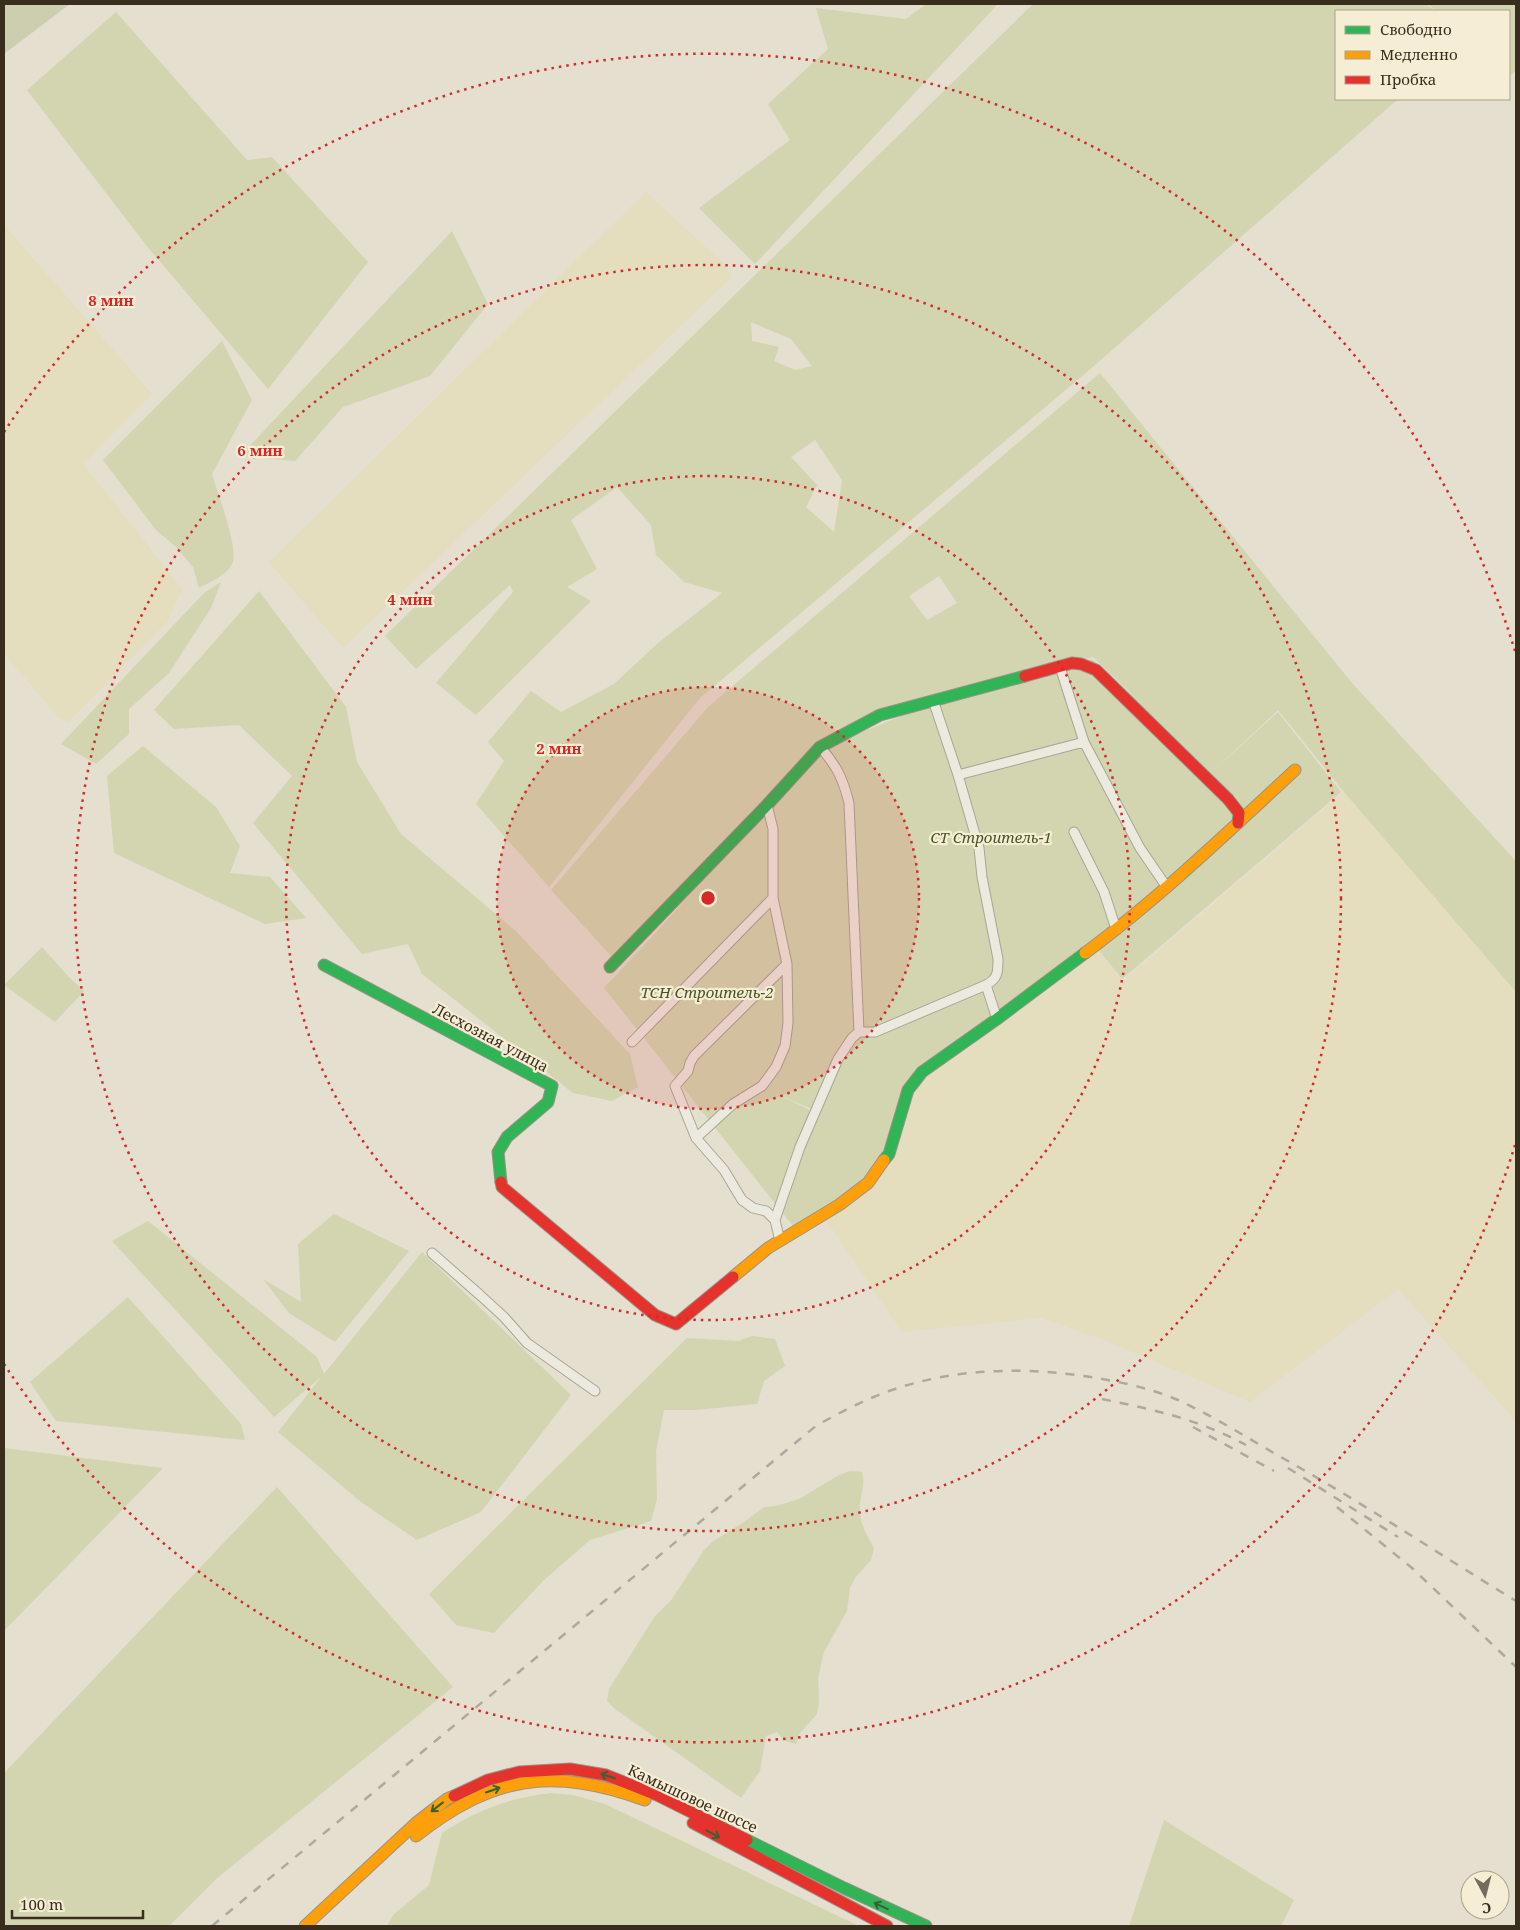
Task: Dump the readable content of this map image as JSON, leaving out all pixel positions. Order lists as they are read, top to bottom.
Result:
{
  "streets": {
    "street": ["Лесхозная улица", "Камышовое шоссе"]
  },
  "parks": ["СТ Строитель-1", "ТСН Строитель-2"],
  "legend": ["Свободно", "Медленно", "Пробка"],
  "scale_bar": "100 m",
  "north": "bottom",
  "rings": [
    "8 мин",
    "6 мин",
    "4 мин",
    "2 мин"
  ]
}
